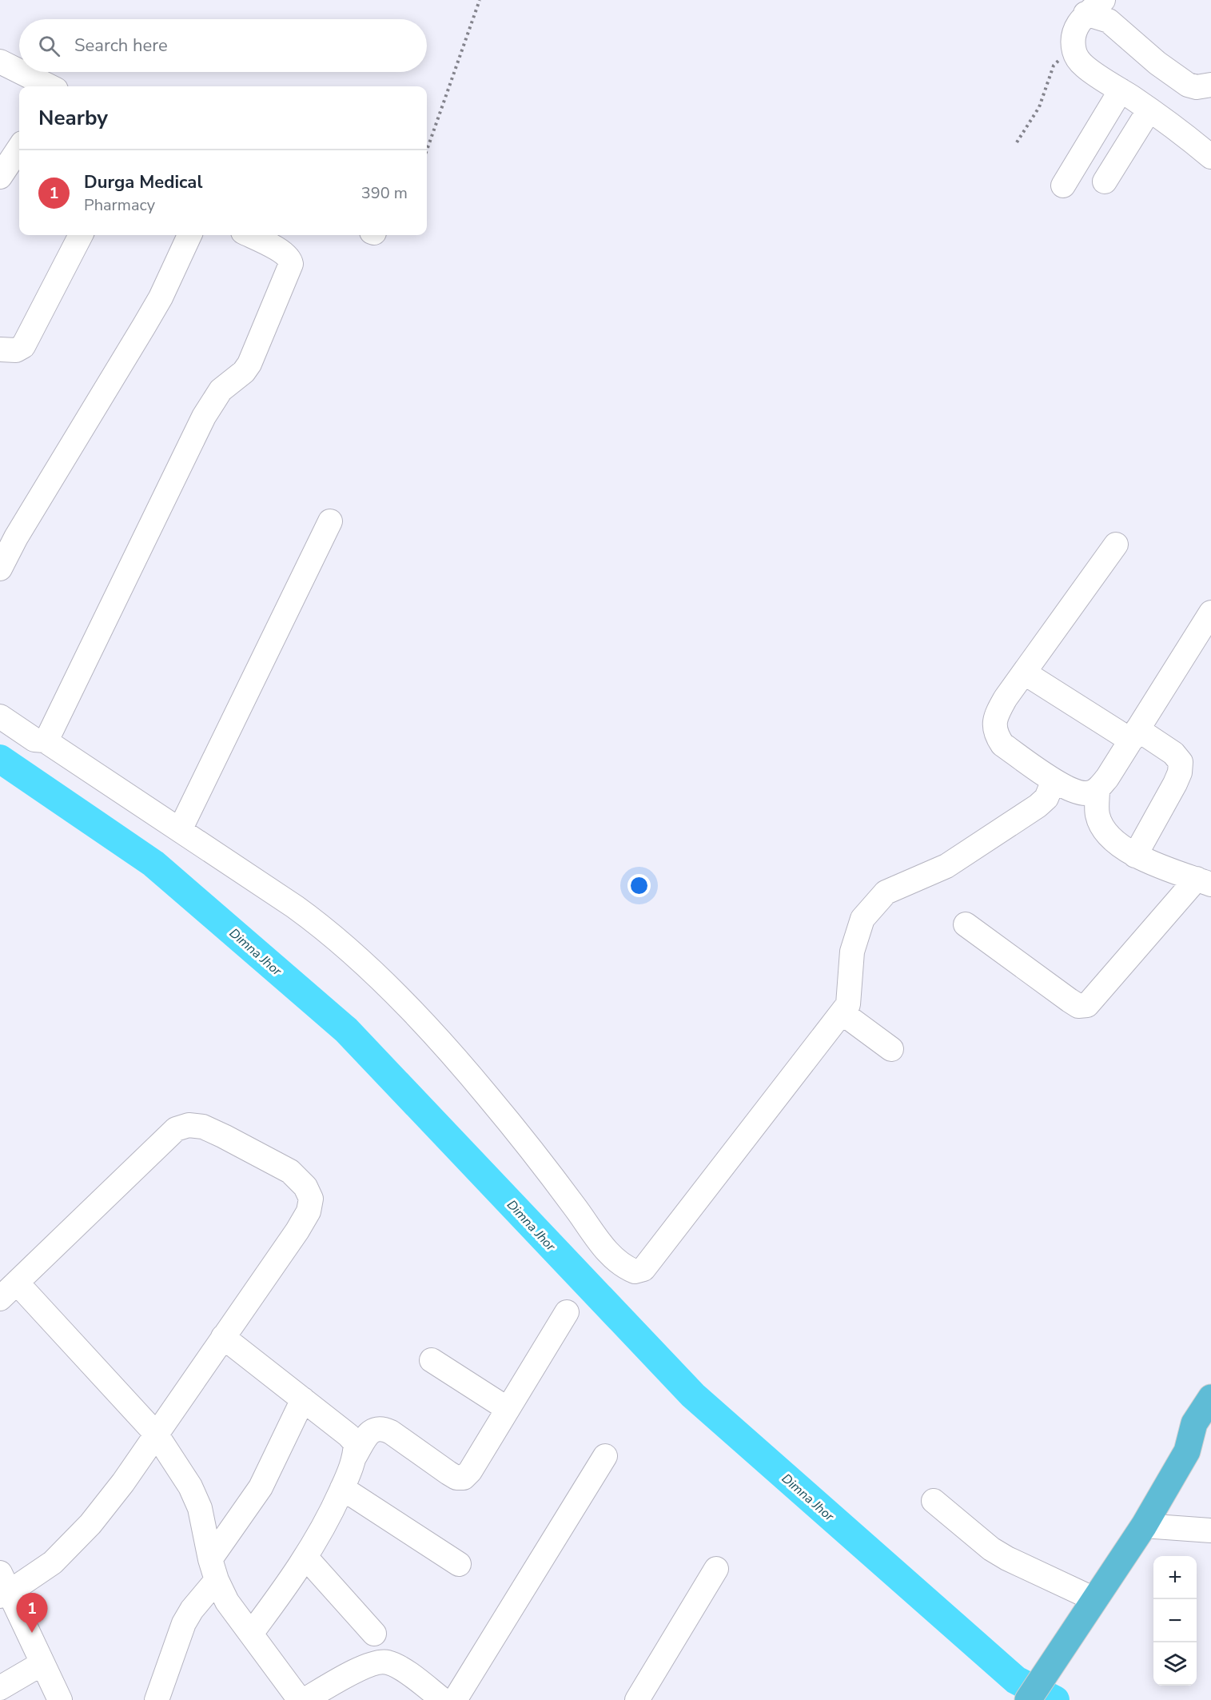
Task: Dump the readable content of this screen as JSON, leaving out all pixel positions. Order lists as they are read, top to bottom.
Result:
{
  "water": ["Dimna Jhor"],
  "page": {
    "search": "Search here",
    "heading": "Nearby",
    "list": [
      {
        "mark": "1",
        "name": "Durga Medical",
        "note": "Pharmacy",
        "value": "390 m"
      }
    ],
    "map_buttons": ["+", "−"],
    "pins": "1"
  }
}
